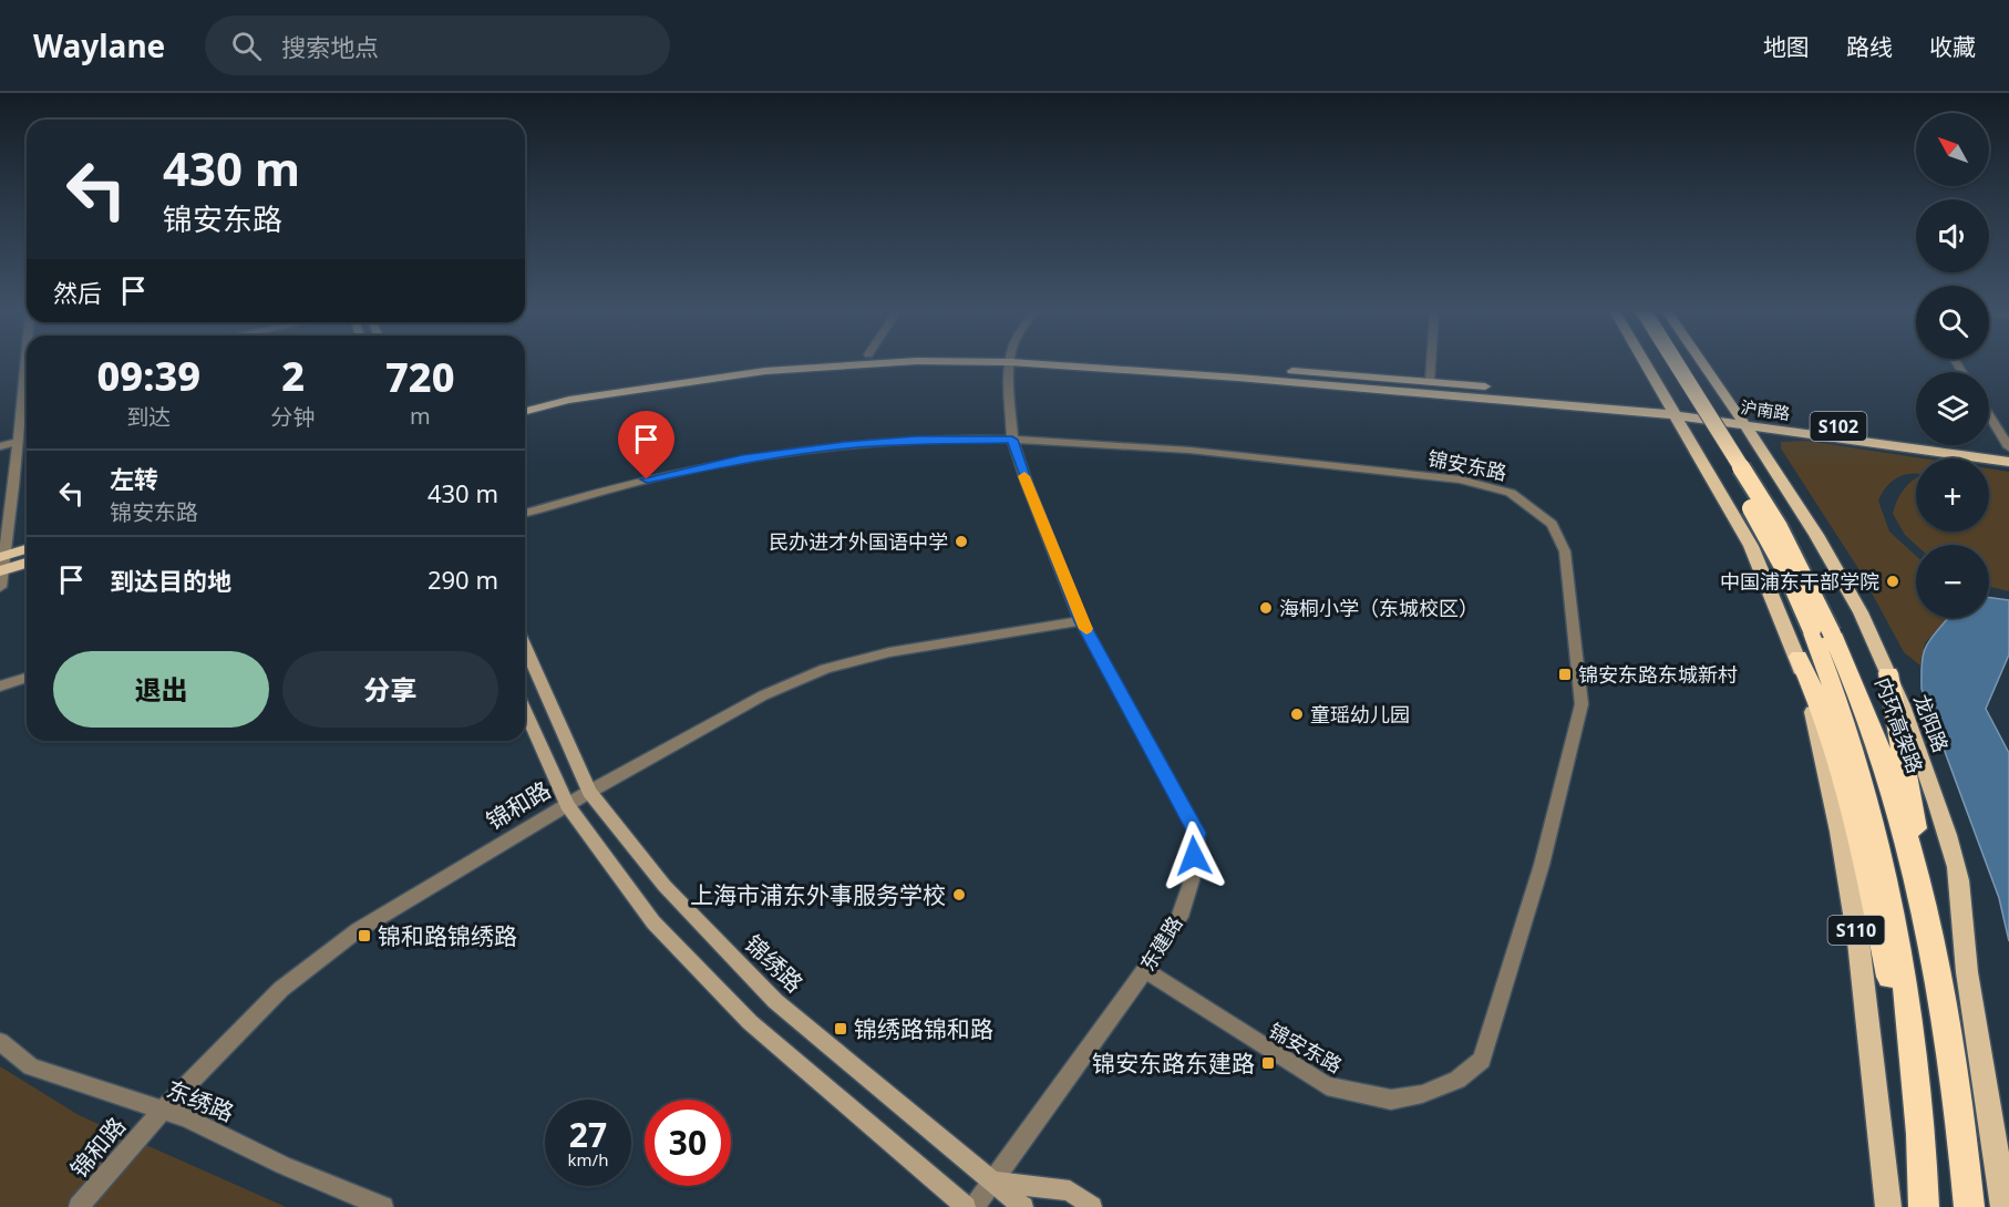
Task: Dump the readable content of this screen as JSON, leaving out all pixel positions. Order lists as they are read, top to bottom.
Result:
{
  "streets": {
    "highway": ["内环高架路"],
    "main road": [
      "沪南路",
      "S102",
      "龙阳路",
      "S110",
      "锦绣路"
    ],
    "street": [
      "锦安东路",
      "锦和路",
      "东建路",
      "东绣路"
    ]
  },
  "crossings": [
    ["沪南路", "S102"],
    ["沪南路", "龙阳路"],
    ["沪南路", "S110"],
    ["S102", "S110"],
    ["锦安东路", "东建路"],
    ["锦和路", "东建路"],
    ["锦和路", "锦绣路"],
    ["锦和路", "东绣路"],
    ["东建路", "锦绣路"]
  ],
  "places": {
    "other": [
      "民办进才外国语中学",
      "中国浦东干部学院",
      "海桐小学（东城校区）",
      "童瑶幼儿园",
      "上海市浦东外事服务学校"
    ],
    "transit": [
      "锦安东路东城新村",
      "锦和路锦绣路",
      "锦绣路锦和路",
      "锦安东路东建路"
    ]
  },
  "north": "top left",
  "page": {
    "header": "Waylane",
    "search": "搜索地点",
    "nav": ["地图", "路线", "收藏"],
    "map_buttons": ["+", "−"],
    "turn": ["430 m", "锦安东路"],
    "then": "然后",
    "eta": [
      "09:39",
      "到达",
      "2",
      "分钟",
      "720",
      "m"
    ],
    "list": [
      {
        "name": "左转",
        "note": "锦安东路",
        "value": "430 m"
      },
      {
        "name": "到达目的地",
        "value": "290 m"
      }
    ],
    "buttons": ["退出", "分享"],
    "speed": "27 km/h",
    "limit": "30"
  }
}
